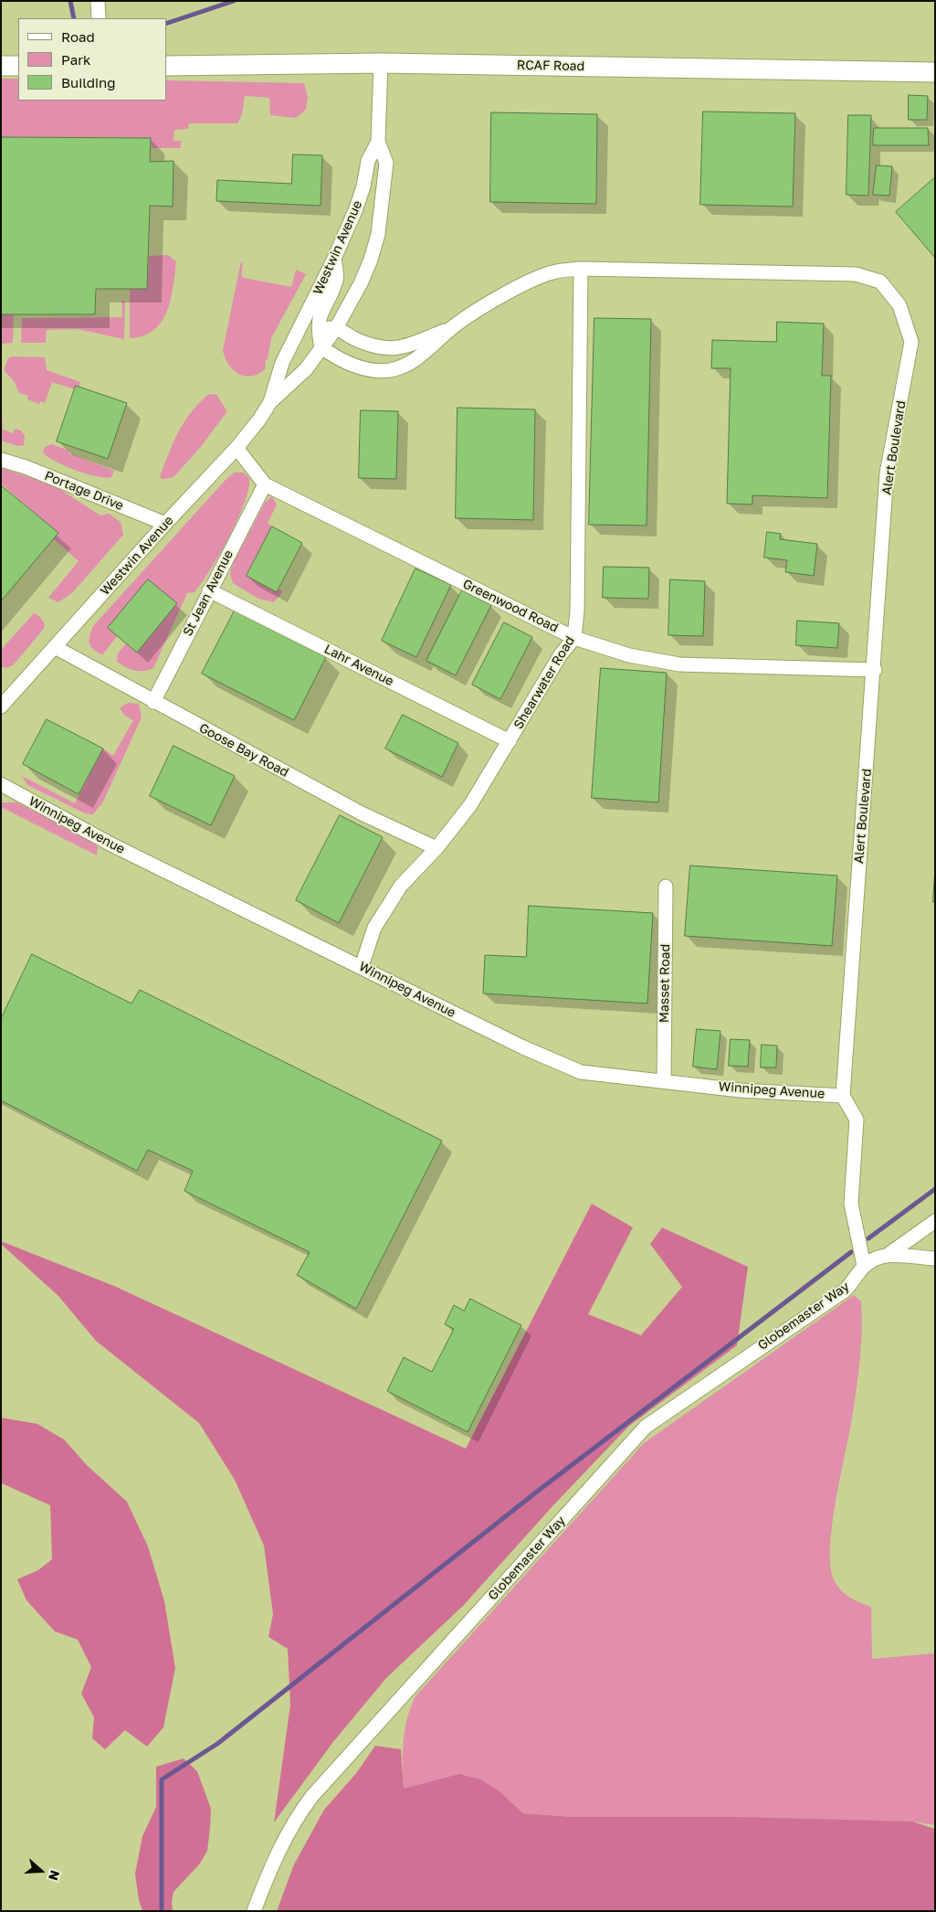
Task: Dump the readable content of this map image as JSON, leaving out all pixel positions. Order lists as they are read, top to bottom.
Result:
{
  "streets": {
    "main road": ["RCAF Road"],
    "street": [
      "Westwin Avenue",
      "Alert Boulevard",
      "Portage Drive",
      "St Jean Avenue",
      "Greenwood Road",
      "Lahr Avenue",
      "Shearwater Road",
      "Goose Bay Road",
      "Winnipeg Avenue",
      "Masset Road",
      "Globemaster Way"
    ]
  },
  "crossings": [
    ["RCAF Road", "Westwin Avenue"],
    ["Westwin Avenue", "Alert Boulevard"],
    ["Westwin Avenue", "Portage Drive"],
    ["Westwin Avenue", "Greenwood Road"],
    ["Westwin Avenue", "Goose Bay Road"],
    ["Alert Boulevard", "Greenwood Road"],
    ["Alert Boulevard", "Shearwater Road"],
    ["Alert Boulevard", "Winnipeg Avenue"],
    ["St Jean Avenue", "Greenwood Road"],
    ["St Jean Avenue", "Lahr Avenue"],
    ["St Jean Avenue", "Goose Bay Road"],
    ["Greenwood Road", "Shearwater Road"],
    ["Lahr Avenue", "Shearwater Road"],
    ["Shearwater Road", "Goose Bay Road"],
    ["Shearwater Road", "Winnipeg Avenue"],
    ["Winnipeg Avenue", "Masset Road"]
  ],
  "legend": ["Road", "Park", "Building"],
  "north": "right"
}
